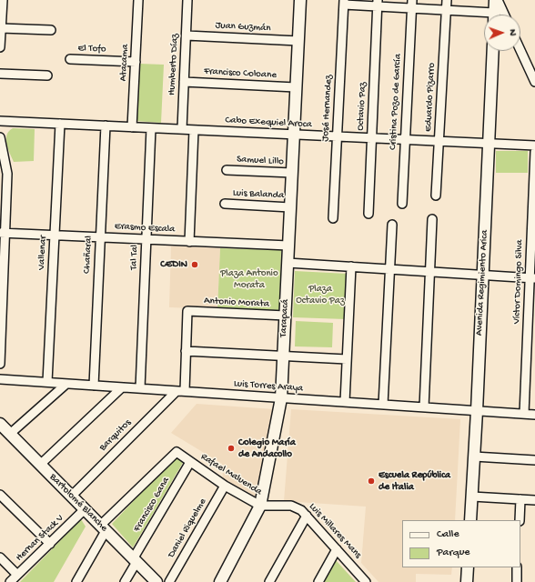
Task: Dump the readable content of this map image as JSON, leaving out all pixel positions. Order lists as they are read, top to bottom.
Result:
{
  "streets": {
    "street": [
      "Juan Guzmán",
      "El Tofo",
      "Atacama",
      "Humberto Díaz",
      "Francisco Coloane",
      "Eduardo Pizarro",
      "Cristina Pozo de García",
      "Octavio Paz",
      "José Hernandez",
      "Cabo Exequiel Aroca",
      "Samuel Lillo",
      "Luis Balanda",
      "Erasmo Escala",
      "Vallenar",
      "Chañaral",
      "Tal Tal",
      "Víctor Domingo Silva",
      "Avenida Regimiento Arica",
      "Antonio Morata",
      "Tarapacá",
      "Luis Torres Araya",
      "Barquitos",
      "Rafael Maluenda",
      "Bartolomé Blanche",
      "Francisco Gana",
      "Daniel Riquelme",
      "Luis Millares Mans",
      "Hernan Stack V"
    ]
  },
  "crossings": [
    ["Juan Guzmán", "Humberto Díaz"],
    ["Juan Guzmán", "Tarapacá"],
    ["El Tofo", "Atacama"],
    ["Atacama", "Cabo Exequiel Aroca"],
    ["Humberto Díaz", "Francisco Coloane"],
    ["Humberto Díaz", "Cabo Exequiel Aroca"],
    ["Francisco Coloane", "Tarapacá"],
    ["Eduardo Pizarro", "Cabo Exequiel Aroca"],
    ["Cristina Pozo de García", "Cabo Exequiel Aroca"],
    ["Octavio Paz", "Cabo Exequiel Aroca"],
    ["José Hernandez", "Cabo Exequiel Aroca"],
    ["Cabo Exequiel Aroca", "Vallenar"],
    ["Cabo Exequiel Aroca", "Chañaral"],
    ["Cabo Exequiel Aroca", "Tal Tal"],
    ["Cabo Exequiel Aroca", "Avenida Regimiento Arica"],
    ["Cabo Exequiel Aroca", "Tarapacá"],
    ["Samuel Lillo", "Tarapacá"],
    ["Luis Balanda", "Tarapacá"],
    ["Erasmo Escala", "Vallenar"],
    ["Erasmo Escala", "Chañaral"],
    ["Erasmo Escala", "Tal Tal"],
    ["Erasmo Escala", "Tarapacá"],
    ["Vallenar", "Luis Torres Araya"],
    ["Chañaral", "Luis Torres Araya"],
    ["Tal Tal", "Luis Torres Araya"],
    ["Víctor Domingo Silva", "Luis Torres Araya"],
    ["Avenida Regimiento Arica", "Luis Torres Araya"],
    ["Antonio Morata", "Tarapacá"],
    ["Tarapacá", "Luis Torres Araya"],
    ["Tarapacá", "Rafael Maluenda"],
    ["Tarapacá", "Luis Millares Mans"],
    ["Luis Torres Araya", "Barquitos"],
    ["Barquitos", "Bartolomé Blanche"],
    ["Rafael Maluenda", "Bartolomé Blanche"],
    ["Rafael Maluenda", "Francisco Gana"],
    ["Rafael Maluenda", "Daniel Riquelme"],
    ["Rafael Maluenda", "Luis Millares Mans"],
    ["Bartolomé Blanche", "Francisco Gana"],
    ["Bartolomé Blanche", "Hernan Stack V"]
  ],
  "parks": ["Plaza Antonio Morata", "Plaza Octavio Paz"],
  "places": ["CEDIN", "Colegio María de Andacollo", "Escuela República de Italia"],
  "legend": ["Calle", "Parque"],
  "north": "right"
}
